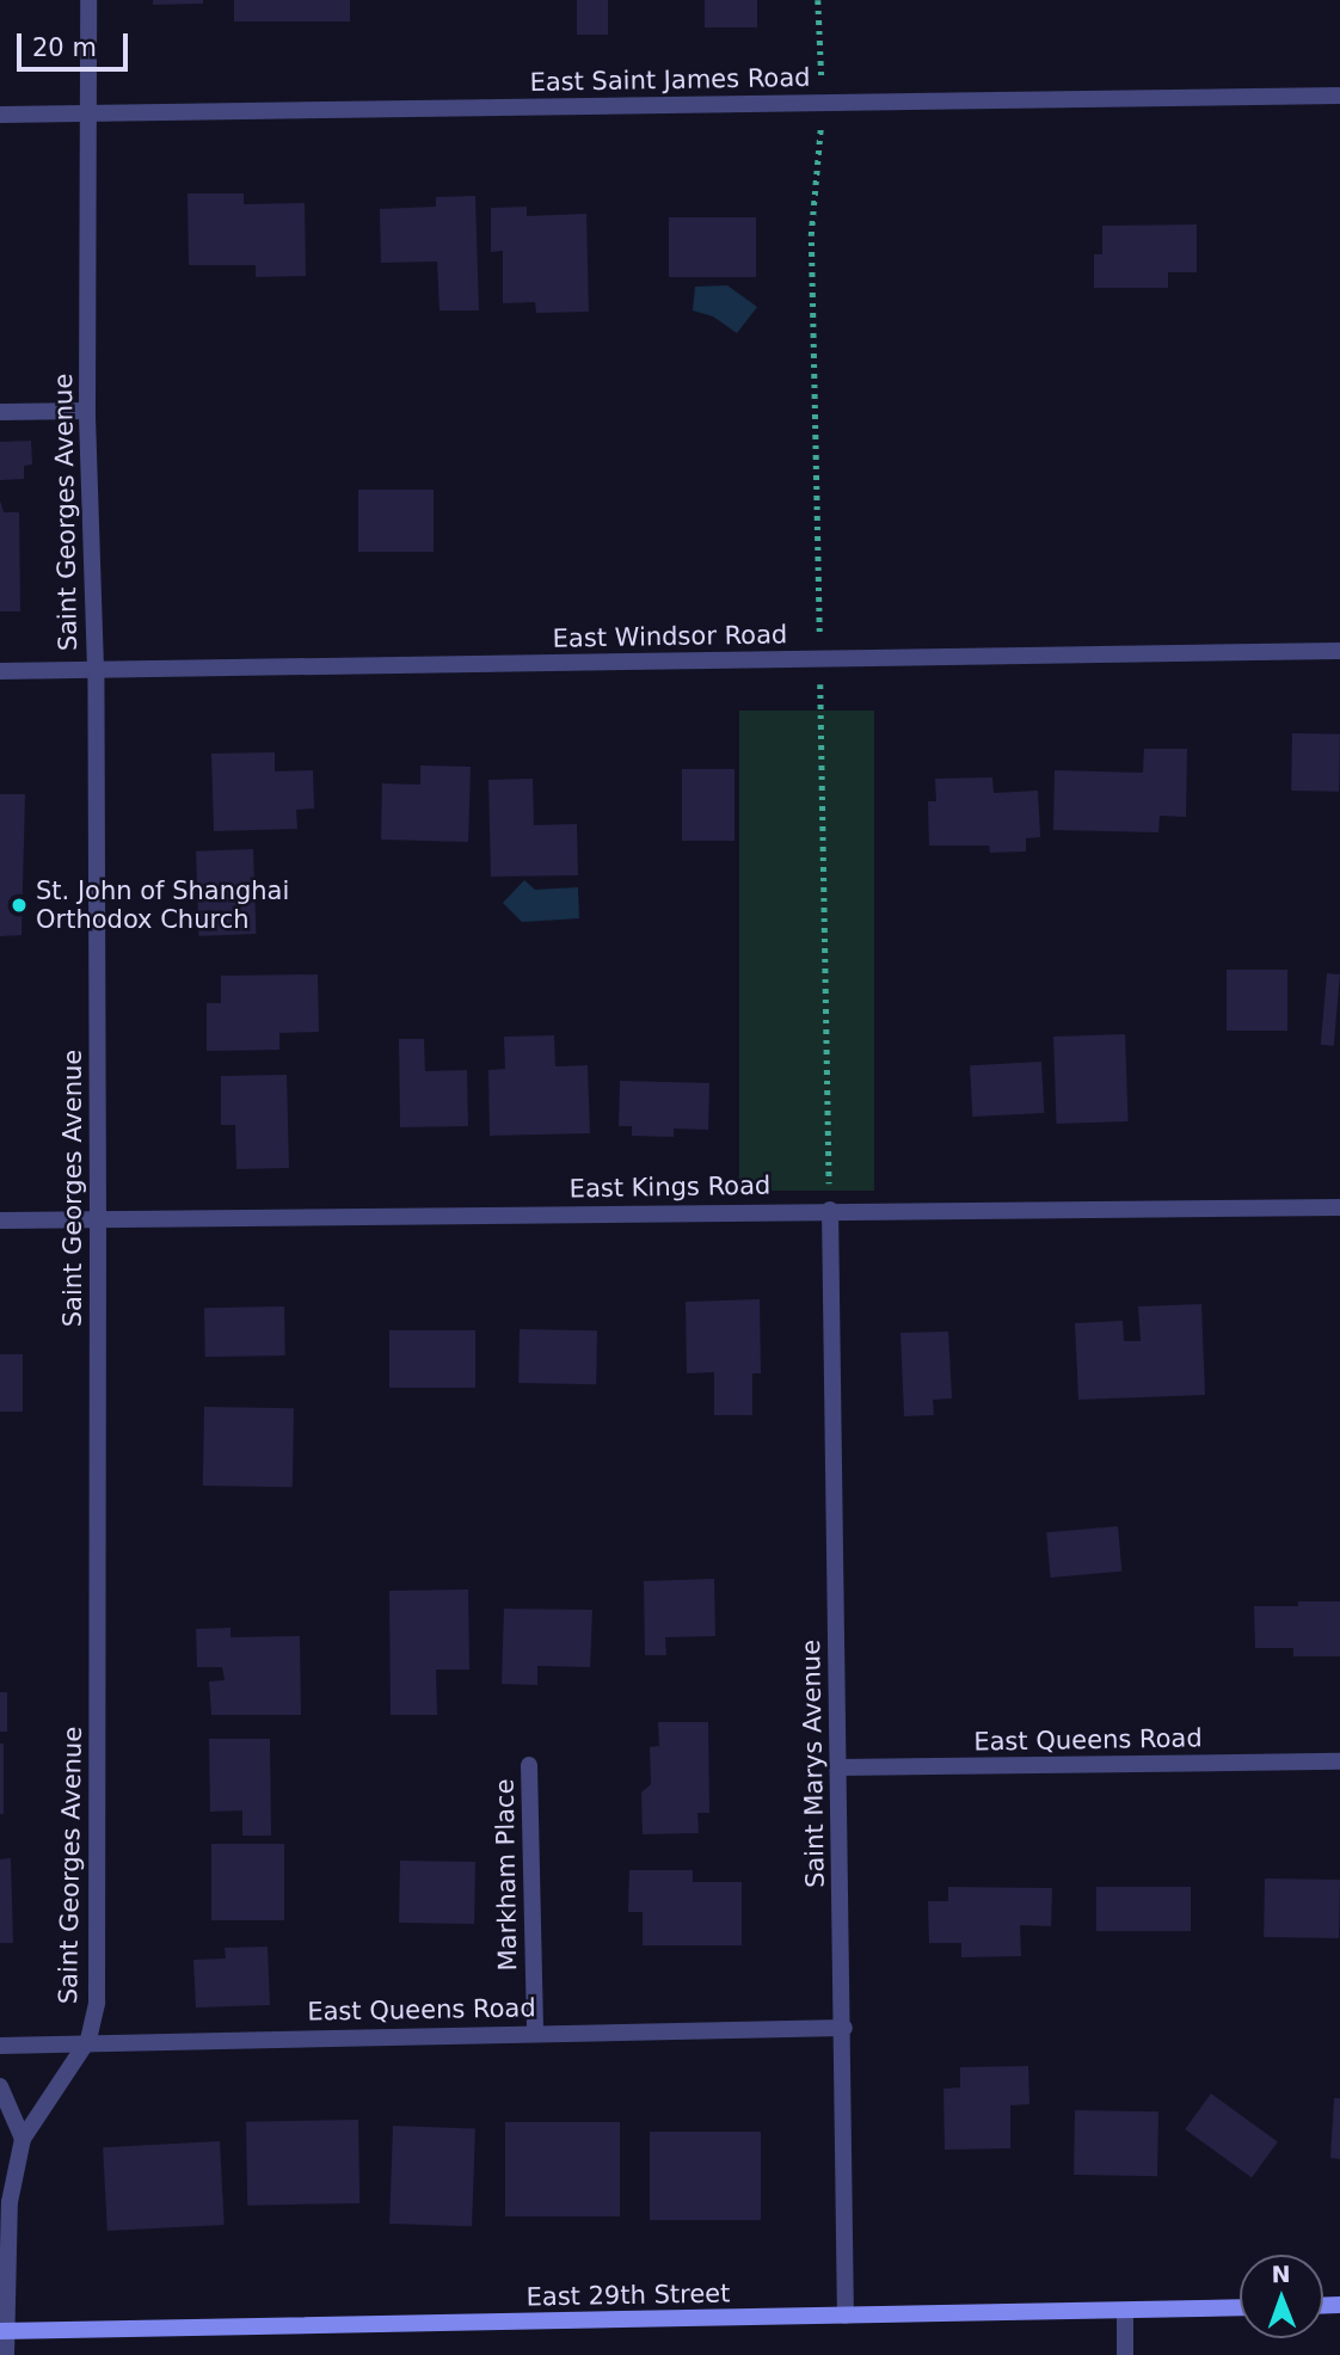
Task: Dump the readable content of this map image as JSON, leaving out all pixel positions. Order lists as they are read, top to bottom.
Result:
{
  "streets": {
    "main road": ["East 29th Street"],
    "street": [
      "East Saint James Road",
      "Saint Georges Avenue",
      "East Windsor Road",
      "East Kings Road",
      "East Queens Road",
      "Saint Marys Avenue",
      "Markham Place"
    ]
  },
  "crossings": [
    ["East Saint James Road", "Saint Georges Avenue"],
    ["Saint Georges Avenue", "East Windsor Road"],
    ["Saint Georges Avenue", "East Kings Road"],
    ["Saint Georges Avenue", "East Queens Road"],
    ["Saint Georges Avenue", "East 29th Street"],
    ["East Kings Road", "Saint Marys Avenue"],
    ["East Queens Road", "Saint Marys Avenue"],
    ["East Queens Road", "Markham Place"],
    ["Saint Marys Avenue", "East 29th Street"]
  ],
  "places": ["St. John of Shanghai Orthodox Church"],
  "scale_bar": "20 m",
  "north": "top"
}
